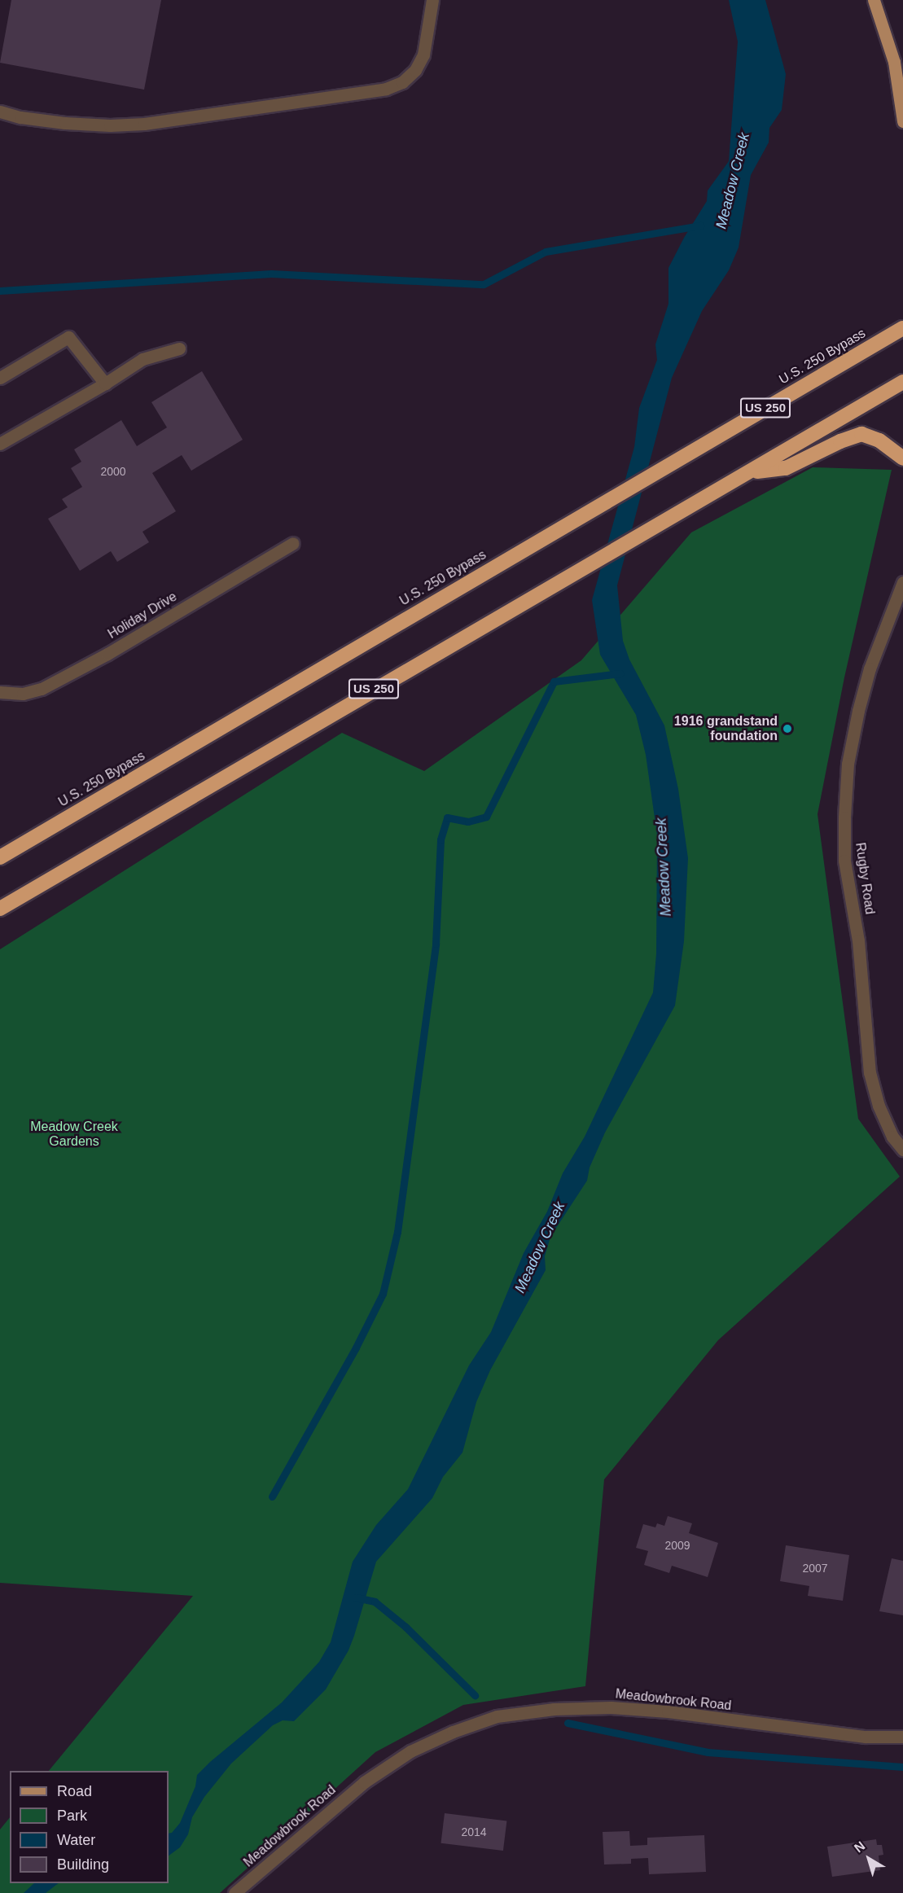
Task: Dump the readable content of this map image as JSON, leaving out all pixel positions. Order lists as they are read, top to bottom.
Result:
{
  "streets": {
    "highway": ["U.S. 250 Bypass", "US 250"],
    "street": ["Holiday Drive", "Rugby Road", "Meadowbrook Road"]
  },
  "water": ["Meadow Creek"],
  "parks": ["Meadow Creek Gardens"],
  "places": ["1916 grandstand foundation"],
  "house_numbers": [
    "2000",
    "2009",
    "2007",
    "2014"
  ],
  "legend": [
    "Road",
    "Park",
    "Water",
    "Building"
  ],
  "north": "top left"
}
